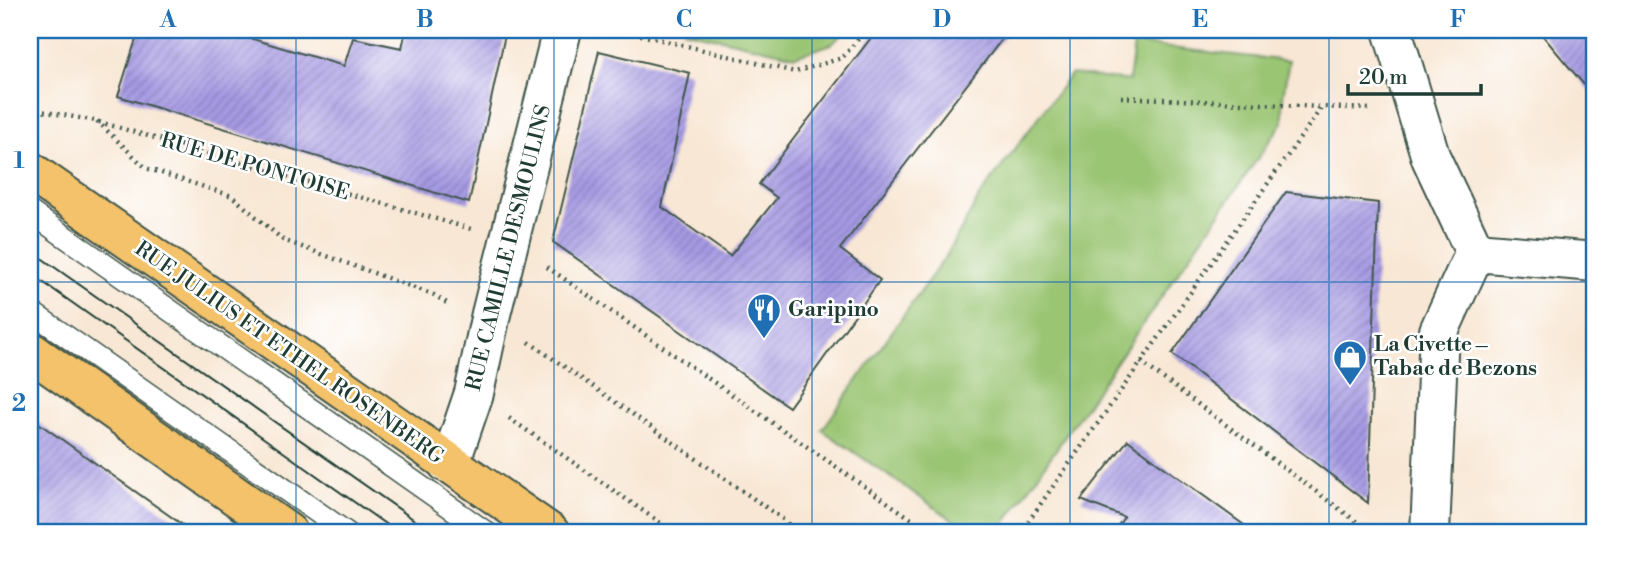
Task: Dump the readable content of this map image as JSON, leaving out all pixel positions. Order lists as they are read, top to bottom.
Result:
{
  "streets": {
    "main road": ["RUE JULIUS ET ETHEL ROSENBERG"],
    "street": ["RUE CAMILLE DESMOULINS"],
    "path": ["RUE DE PONTOISE"]
  },
  "crossings": [
    ["RUE CAMILLE DESMOULINS", "RUE JULIUS ET ETHEL ROSENBERG"]
  ],
  "places": {
    "restaurant": ["Garipino"],
    "shop": ["La Civette – Tabac de Bezons"]
  },
  "scale_bar": "20 m",
  "grid": {
    "columns": [
      "A",
      "B",
      "C",
      "D",
      "E",
      "F"
    ],
    "rows": ["1", "2"]
  }
}
